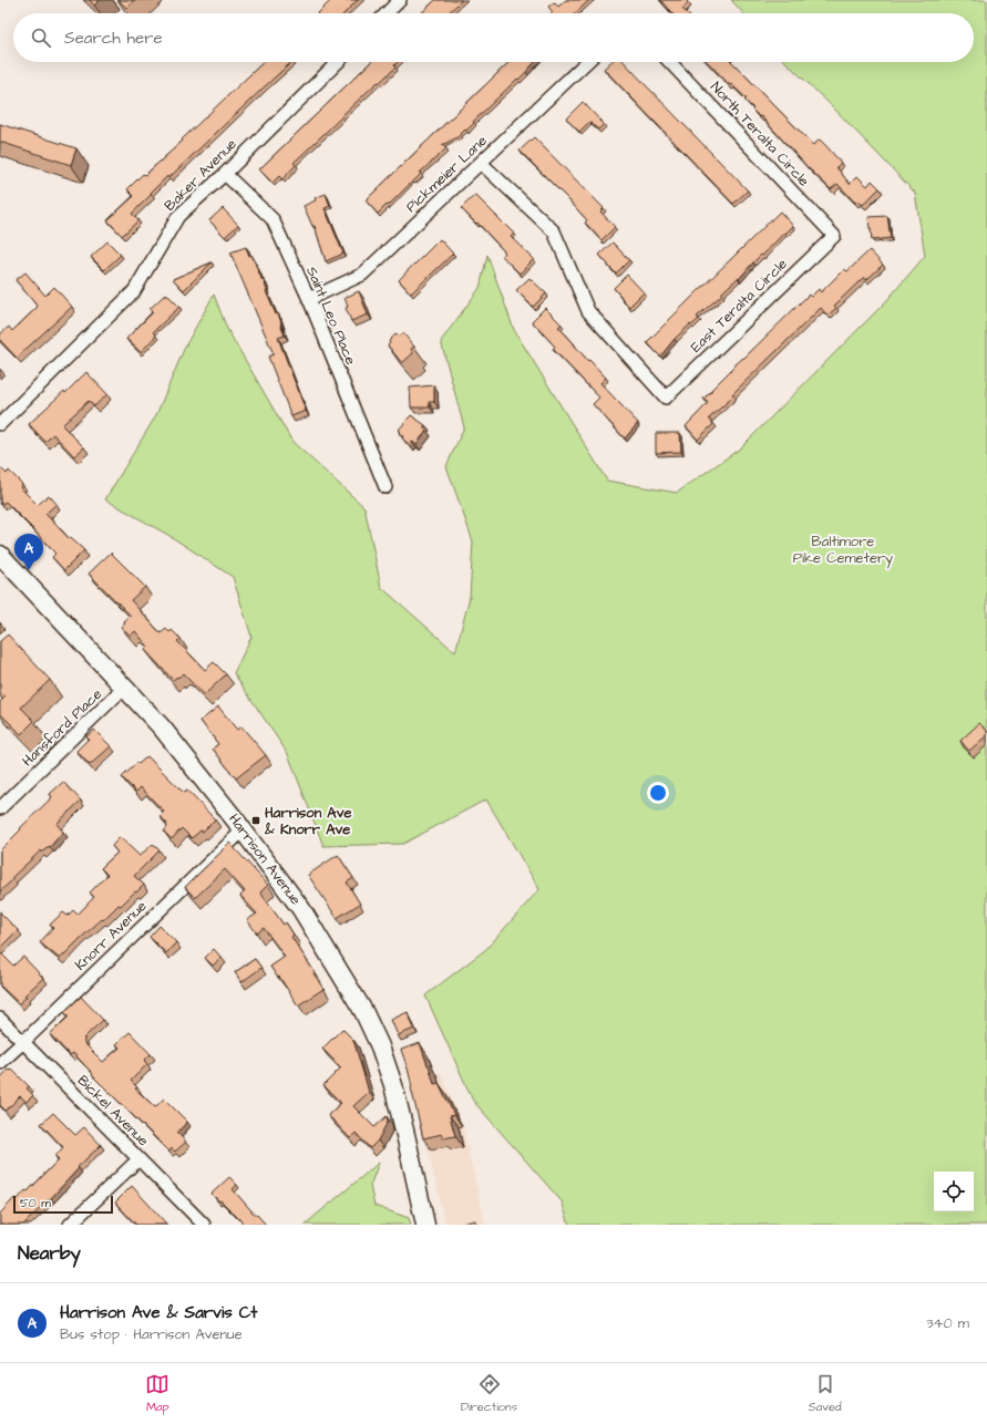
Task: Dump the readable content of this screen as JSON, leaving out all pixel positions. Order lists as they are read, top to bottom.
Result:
{
  "streets": {
    "main road": ["Harrison Avenue"],
    "street": [
      "North Teralta Circle",
      "Pickmeier Lane",
      "Baker Avenue",
      "East Teralta Circle",
      "Saint Leo Place",
      "Hansford Place",
      "Knorr Avenue",
      "Bickel Avenue"
    ]
  },
  "crossings": [
    ["North Teralta Circle", "East Teralta Circle"],
    ["Pickmeier Lane", "East Teralta Circle"],
    ["Pickmeier Lane", "Saint Leo Place"],
    ["Baker Avenue", "Saint Leo Place"],
    ["Hansford Place", "Harrison Avenue"],
    ["Harrison Avenue", "Knorr Avenue"],
    ["Knorr Avenue", "Bickel Avenue"]
  ],
  "parks": ["Baltimore Pike Cemetery"],
  "places": {
    "transit": ["Harrison Ave & Knorr Ave"]
  },
  "scale_bar": "50 m",
  "page": {
    "search": "Search here",
    "pins": "A",
    "scale": "50 m",
    "heading": "Nearby",
    "list": [
      {
        "mark": "A",
        "name": "Harrison Ave & Sarvis Ct",
        "note": "Bus stop · Harrison Avenue",
        "value": "340 m"
      }
    ],
    "nav": ["Map", "Directions", "Saved"]
  }
}
